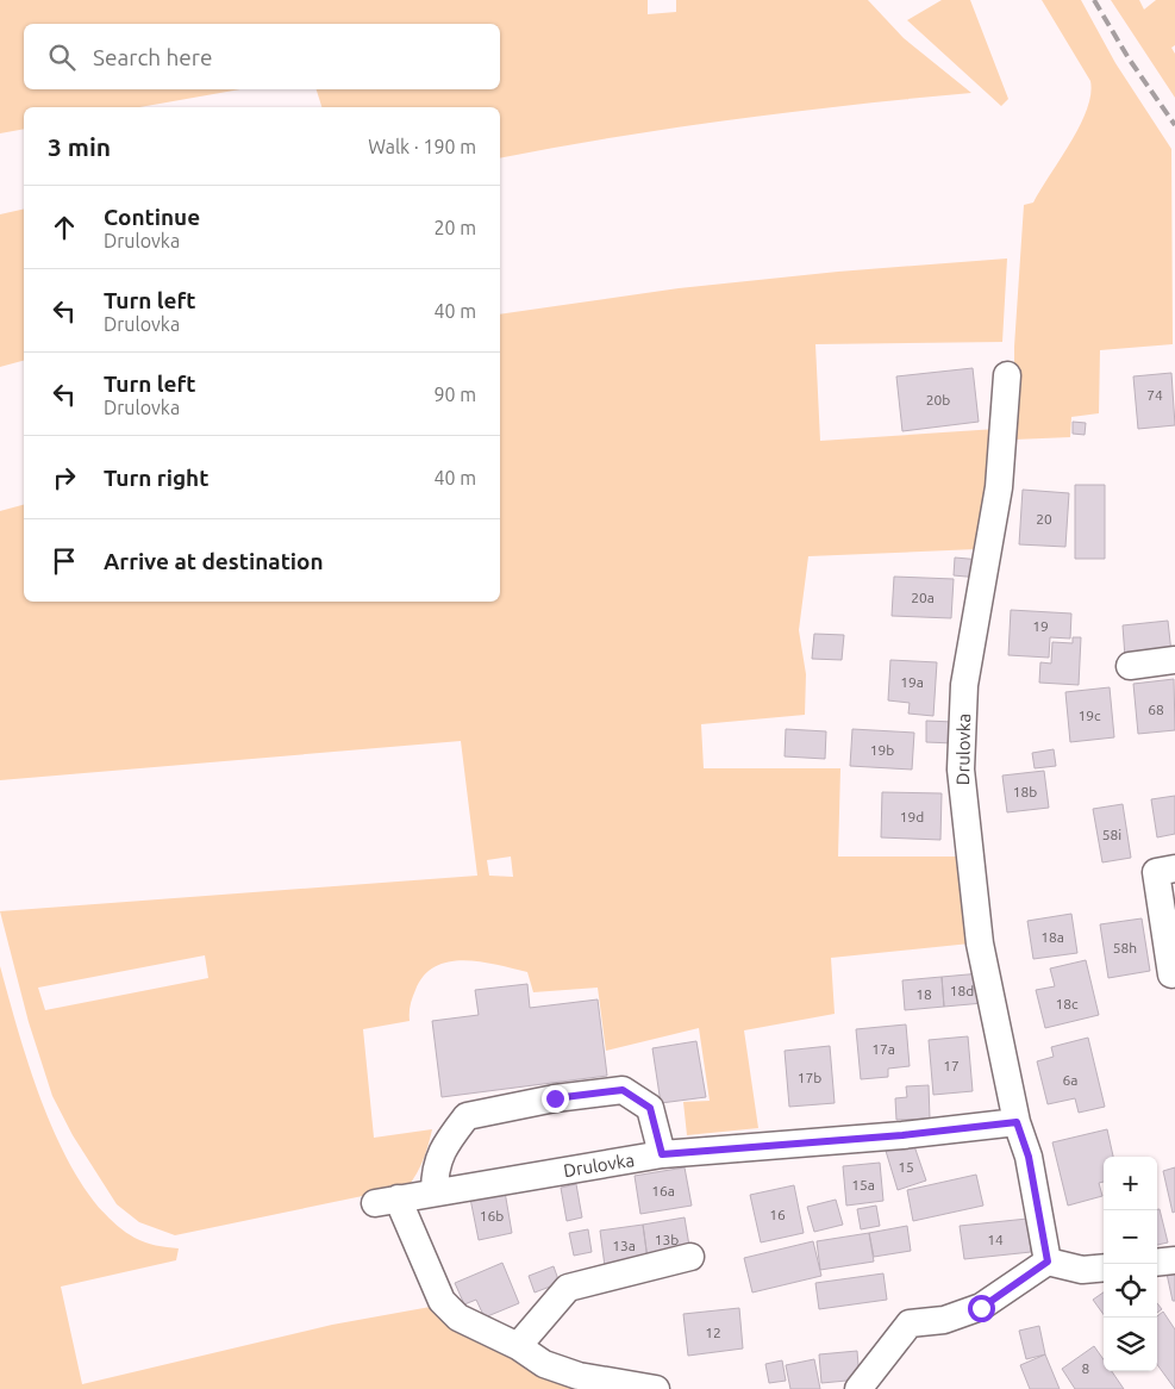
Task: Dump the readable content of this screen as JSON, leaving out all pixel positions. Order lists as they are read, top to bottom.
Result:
{
  "streets": {
    "street": ["Drulovka"]
  },
  "house_numbers": [
    "74",
    "20b",
    "20",
    "20a",
    "19",
    "19a",
    "68",
    "19c",
    "19b",
    "18b",
    "19d",
    "58i",
    "18a",
    "58h",
    "18d",
    "18",
    "18c",
    "17a",
    "17",
    "17b",
    "6a",
    "15",
    "15a",
    "16a",
    "16",
    "16b",
    "13b",
    "14",
    "13a",
    "12",
    "8"
  ],
  "page": {
    "search": "Search here",
    "heading": ["3 min", "Walk · 190 m"],
    "list": [
      ["Continue", "Drulovka", "20 m"],
      ["Turn left", "Drulovka", "40 m"],
      ["Turn left", "Drulovka", "90 m"],
      ["Turn right", "40 m"],
      "Arrive at destination"
    ],
    "map_buttons": ["+", "−"]
  }
}
